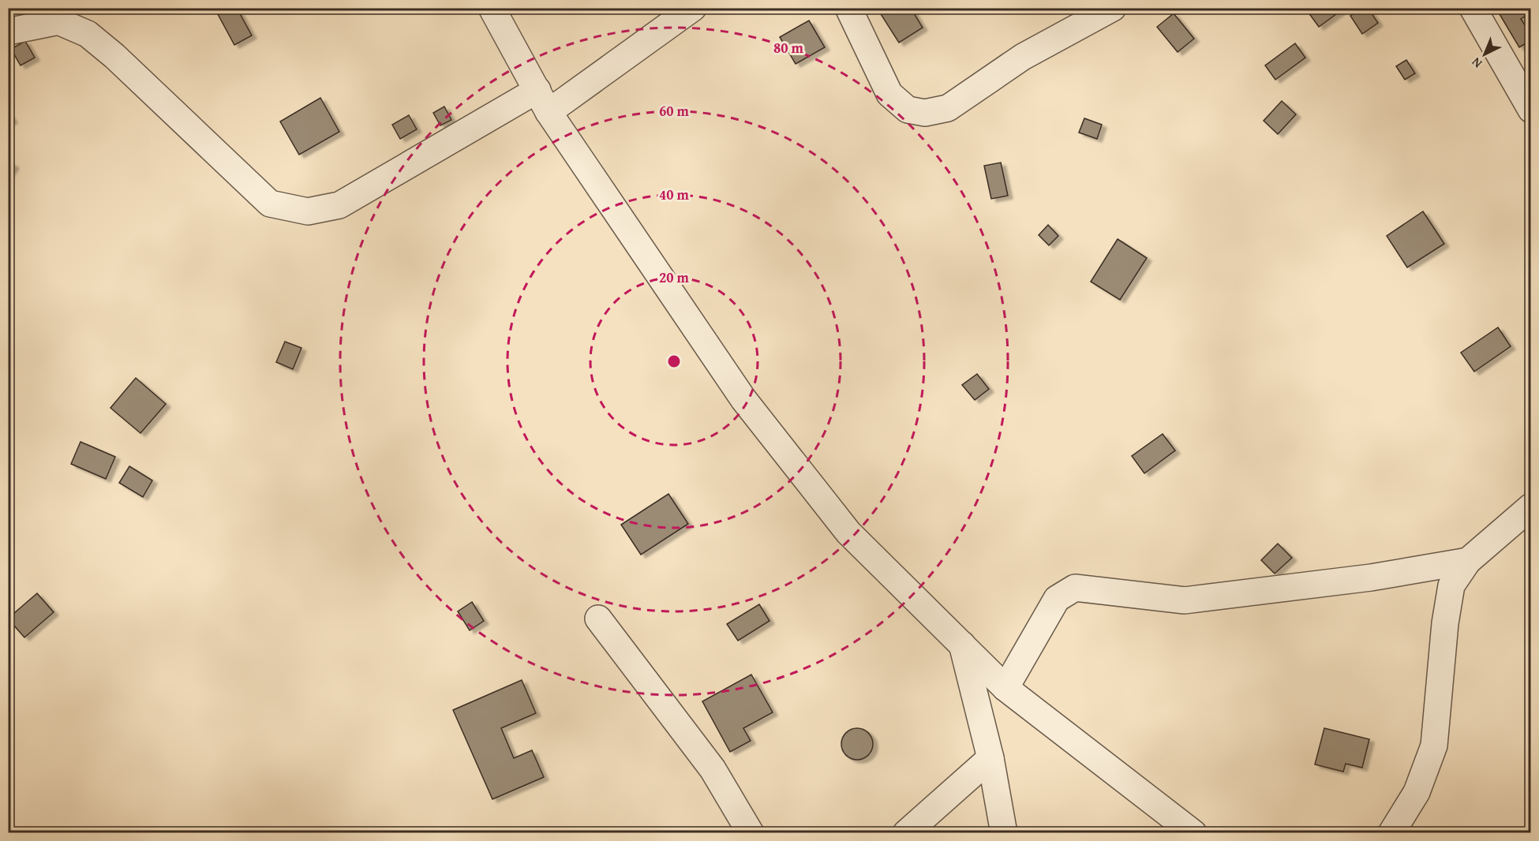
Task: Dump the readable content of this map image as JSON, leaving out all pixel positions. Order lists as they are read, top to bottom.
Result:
{
  "north": "bottom left",
  "rings": [
    "80 m",
    "60 m",
    "40 m",
    "20 m"
  ]
}
